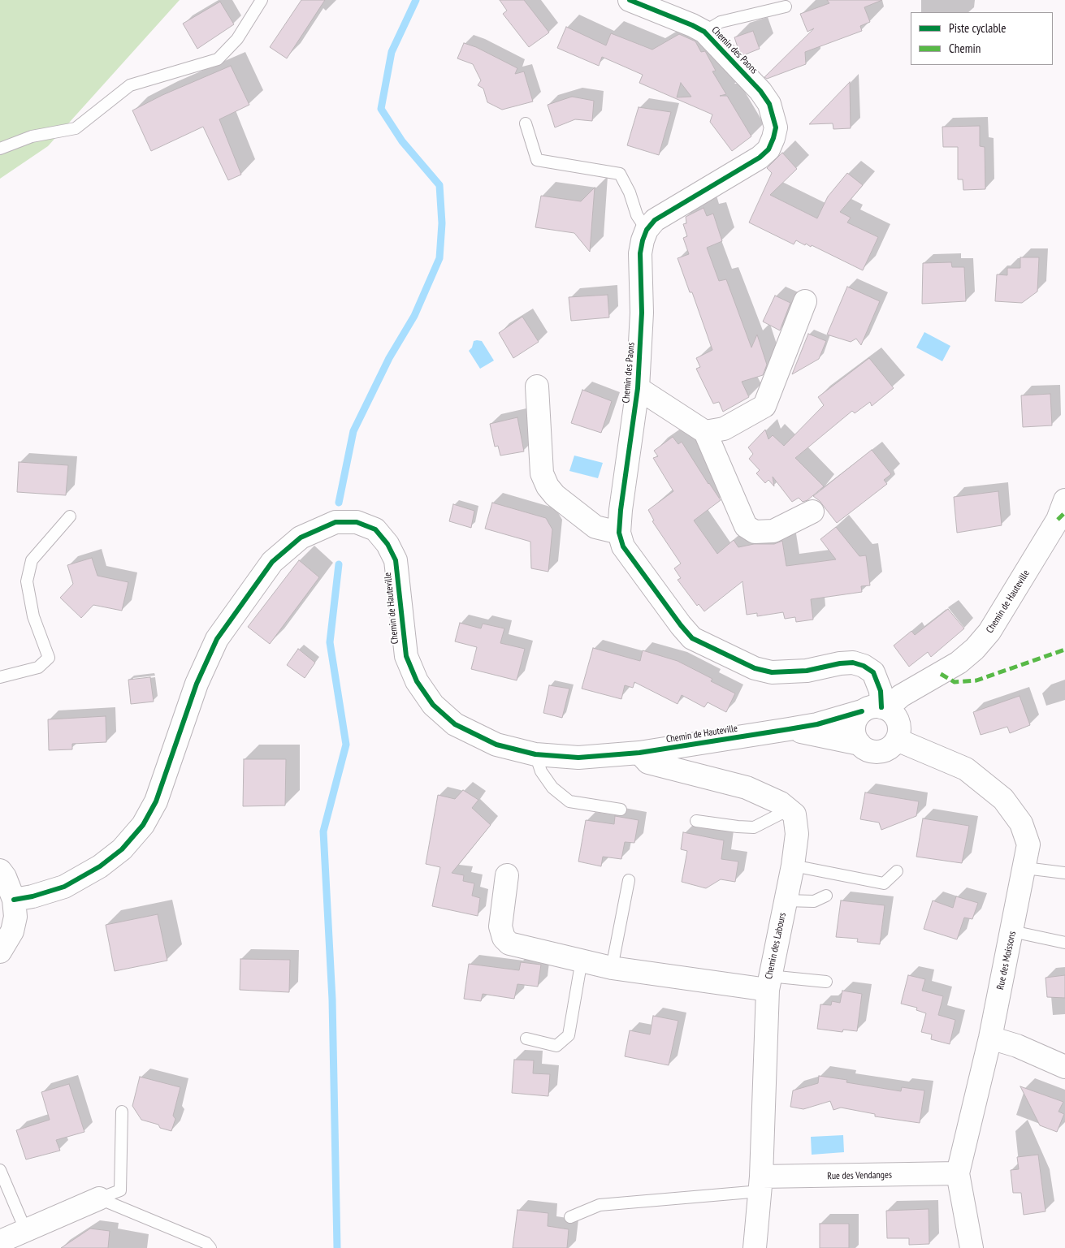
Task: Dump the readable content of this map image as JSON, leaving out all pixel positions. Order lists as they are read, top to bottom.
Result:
{
  "streets": {
    "street": [
      "Chemin des Paons",
      "Chemin de Hauteville",
      "Chemin des Labours",
      "Rue des Moissons",
      "Rue des Vendanges"
    ]
  },
  "crossings": [
    ["Chemin des Paons", "Chemin de Hauteville"],
    ["Chemin des Paons", "Rue des Moissons"],
    ["Chemin de Hauteville", "Rue des Moissons"],
    ["Chemin des Labours", "Rue des Vendanges"],
    ["Rue des Moissons", "Rue des Vendanges"]
  ],
  "legend": ["Piste cyclable", "Chemin"]
}
